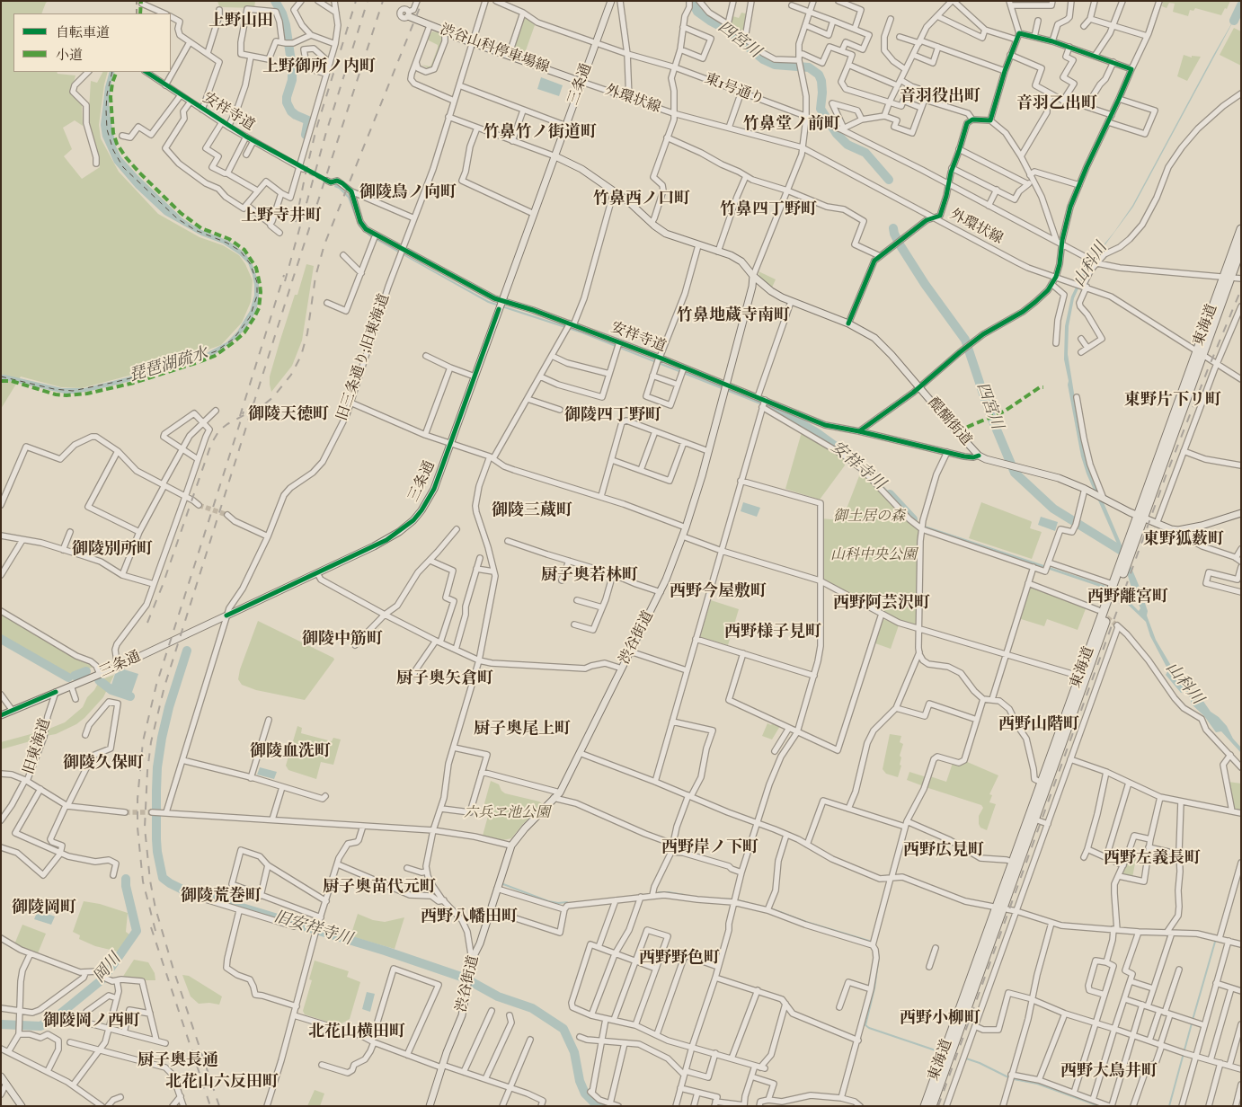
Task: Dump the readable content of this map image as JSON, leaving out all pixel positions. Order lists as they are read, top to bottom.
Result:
{
  "streets": {
    "highway": ["東海道"],
    "main road": [
      "渋谷山科停車場線",
      "三条通",
      "醍醐街道",
      "渋谷街道"
    ],
    "street": [
      "東1号通り",
      "外環状線",
      "安祥寺道",
      "旧三条通り;旧東海道",
      "旧東海道"
    ]
  },
  "crossings": [
    ["渋谷山科停車場線", "三条通"],
    ["渋谷山科停車場線", "外環状線"],
    ["渋谷山科停車場線", "旧三条通り;旧東海道"],
    ["三条通", "東1号通り"],
    ["三条通", "外環状線"],
    ["三条通", "安祥寺道"],
    ["三条通", "旧三条通り;旧東海道"],
    ["三条通", "醍醐街道"],
    ["三条通", "旧東海道"],
    ["東1号通り", "東海道"],
    ["東1号通り", "渋谷街道"],
    ["外環状線", "東海道"],
    ["外環状線", "渋谷街道"],
    ["安祥寺道", "旧三条通り;旧東海道"],
    ["安祥寺道", "醍醐街道"],
    ["安祥寺道", "渋谷街道"],
    ["東海道", "醍醐街道"],
    ["醍醐街道", "渋谷街道"]
  ],
  "districts": [
    "上野山田",
    "上野御所ノ内町",
    "音羽役出町",
    "音羽乙出町",
    "竹鼻堂ノ前町",
    "竹鼻竹ノ街道町",
    "御陵鳥ノ向町",
    "竹鼻西ノ口町",
    "竹鼻四丁野町",
    "上野寺井町",
    "竹鼻地蔵寺南町",
    "東野片下リ町",
    "御陵天徳町",
    "御陵四丁野町",
    "御陵三蔵町",
    "東野狐薮町",
    "御陵別所町",
    "厨子奥若林町",
    "西野今屋敷町",
    "西野離宮町",
    "西野阿芸沢町",
    "西野様子見町",
    "御陵中筋町",
    "厨子奥矢倉町",
    "西野山階町",
    "厨子奥尾上町",
    "御陵血洗町",
    "御陵久保町",
    "西野岸ノ下町",
    "西野広見町",
    "西野左義長町",
    "厨子奥苗代元町",
    "御陵荒巻町",
    "御陵岡町",
    "西野八幡田町",
    "西野野色町",
    "西野小柳町",
    "御陵岡ノ西町",
    "北花山横田町",
    "厨子奥長通",
    "西野大鳥井町",
    "北花山六反田町"
  ],
  "water": [
    "四宮川",
    "山科川",
    "琵琶湖疏水",
    "安祥寺川",
    "旧安祥寺川",
    "岡川"
  ],
  "parks": ["御土居の森", "山科中央公園", "六兵ヱ池公園"],
  "legend": ["自転車道", "小道"]
}
